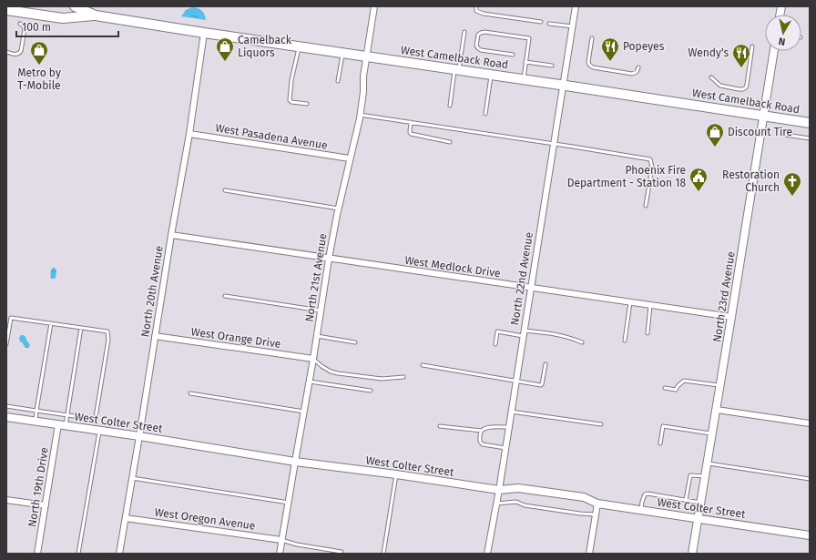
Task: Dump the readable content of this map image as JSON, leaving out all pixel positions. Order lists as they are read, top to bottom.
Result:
{
  "streets": {
    "main road": ["West Camelback Road"],
    "street": [
      "West Pasadena Avenue",
      "West Medlock Drive",
      "North 21st Avenue",
      "North 22nd Avenue",
      "North 20th Avenue",
      "North 23rd Avenue",
      "West Orange Drive",
      "West Colter Street",
      "North 19th Drive",
      "West Oregon Avenue"
    ]
  },
  "crossings": [
    ["West Camelback Road", "North 21st Avenue"],
    ["West Camelback Road", "North 22nd Avenue"],
    ["West Camelback Road", "North 20th Avenue"],
    ["West Camelback Road", "North 23rd Avenue"],
    ["West Pasadena Avenue", "North 21st Avenue"],
    ["West Pasadena Avenue", "North 20th Avenue"],
    ["West Medlock Drive", "North 21st Avenue"],
    ["West Medlock Drive", "North 22nd Avenue"],
    ["West Medlock Drive", "North 20th Avenue"],
    ["West Medlock Drive", "North 23rd Avenue"],
    ["North 21st Avenue", "West Orange Drive"],
    ["North 21st Avenue", "West Colter Street"],
    ["North 21st Avenue", "West Oregon Avenue"],
    ["North 22nd Avenue", "West Colter Street"],
    ["North 20th Avenue", "West Orange Drive"],
    ["North 20th Avenue", "West Colter Street"],
    ["North 20th Avenue", "West Oregon Avenue"],
    ["North 23rd Avenue", "West Colter Street"],
    ["West Colter Street", "North 19th Drive"]
  ],
  "places": {
    "shop": ["Camelback Liquors", "Metro by T-Mobile", "Discount Tire"],
    "restaurant": ["Popeyes", "Wendy's"],
    "public building": ["Phoenix Fire Department - Station 18"],
    "church": ["Restoration Church"]
  },
  "scale_bar": "100 m",
  "north": "bottom"
}
